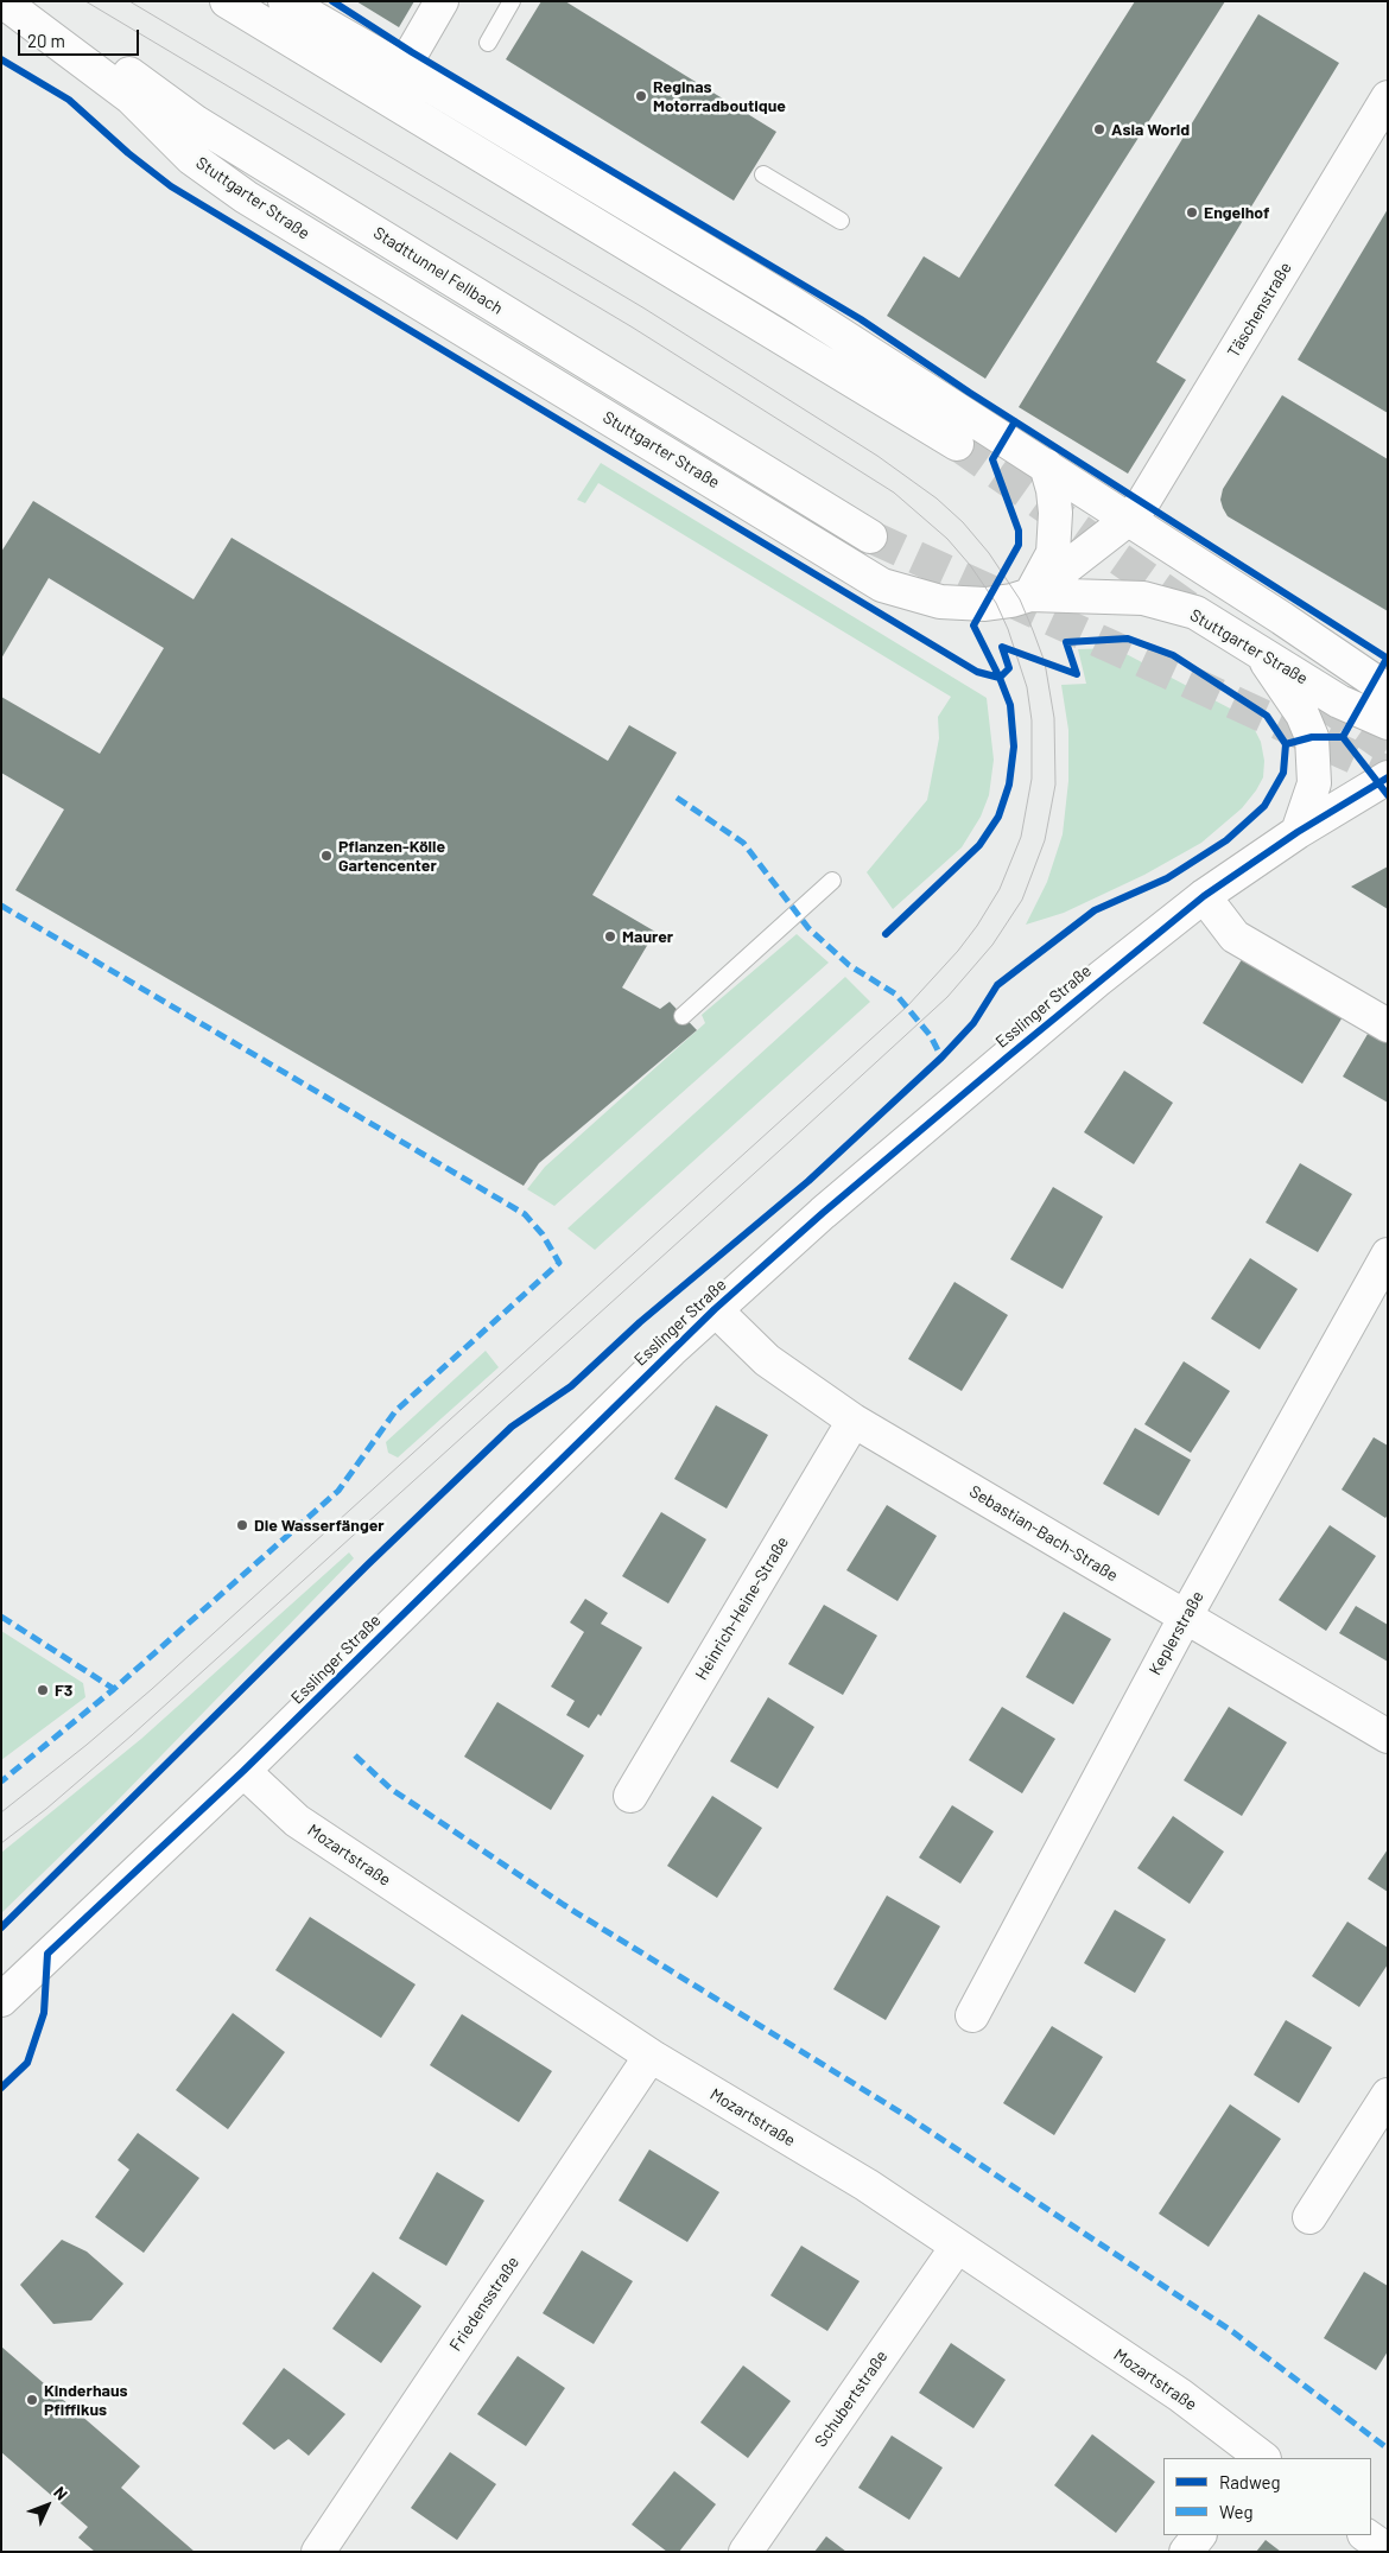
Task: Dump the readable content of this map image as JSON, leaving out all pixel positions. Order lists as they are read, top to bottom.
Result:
{
  "streets": {
    "main road": [
      "Stuttgarter Straße",
      "Stadttunnel Fellbach",
      "Täschenstraße",
      "Esslinger Straße",
      "Sebastian-Bach-Straße",
      "Heinrich-Heine-Straße",
      "Keplerstraße",
      "Mozartstraße",
      "Friedensstraße",
      "Schubertstraße"
    ]
  },
  "crossings": [
    ["Stuttgarter Straße", "Täschenstraße"],
    ["Esslinger Straße", "Sebastian-Bach-Straße"],
    ["Esslinger Straße", "Mozartstraße"],
    ["Sebastian-Bach-Straße", "Heinrich-Heine-Straße"],
    ["Sebastian-Bach-Straße", "Keplerstraße"],
    ["Mozartstraße", "Friedensstraße"],
    ["Mozartstraße", "Schubertstraße"]
  ],
  "places": [
    "Reginas Motorradboutique",
    "Asia World",
    "Engelhof",
    "Pflanzen-Kölle Gartencenter",
    "Maurer",
    "Die Wasserfänger",
    "F3",
    "Kinderhaus Pfiffikus"
  ],
  "legend": ["Radweg", "Weg"],
  "scale_bar": "20 m",
  "north": "top right"
}
